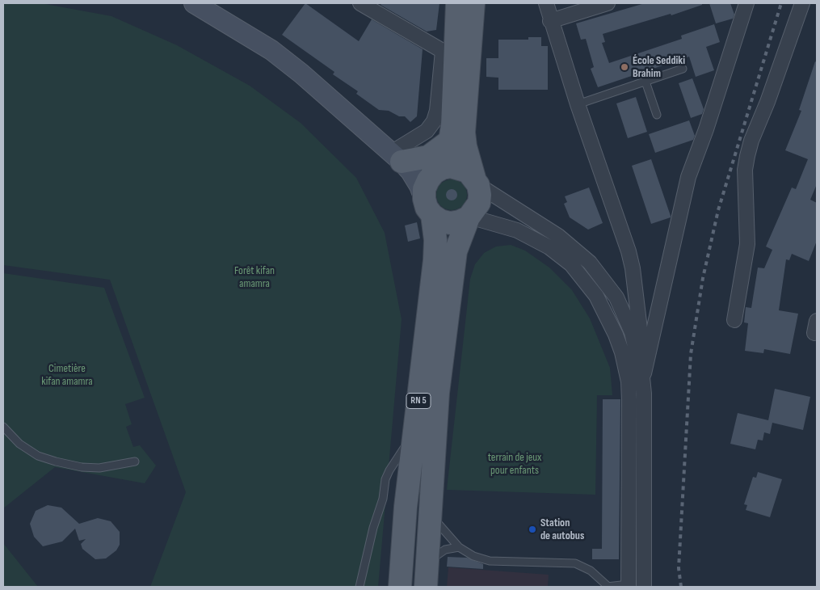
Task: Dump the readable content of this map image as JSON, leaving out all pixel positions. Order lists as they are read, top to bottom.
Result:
{
  "streets": {
    "main road": ["RN 5"]
  },
  "parks": ["Forêt kifan amamra", "Cimetière kifan amamra", "terrain de jeux pour enfants"],
  "places": ["École Seddiki Brahim", "Station de autobus"]
}
